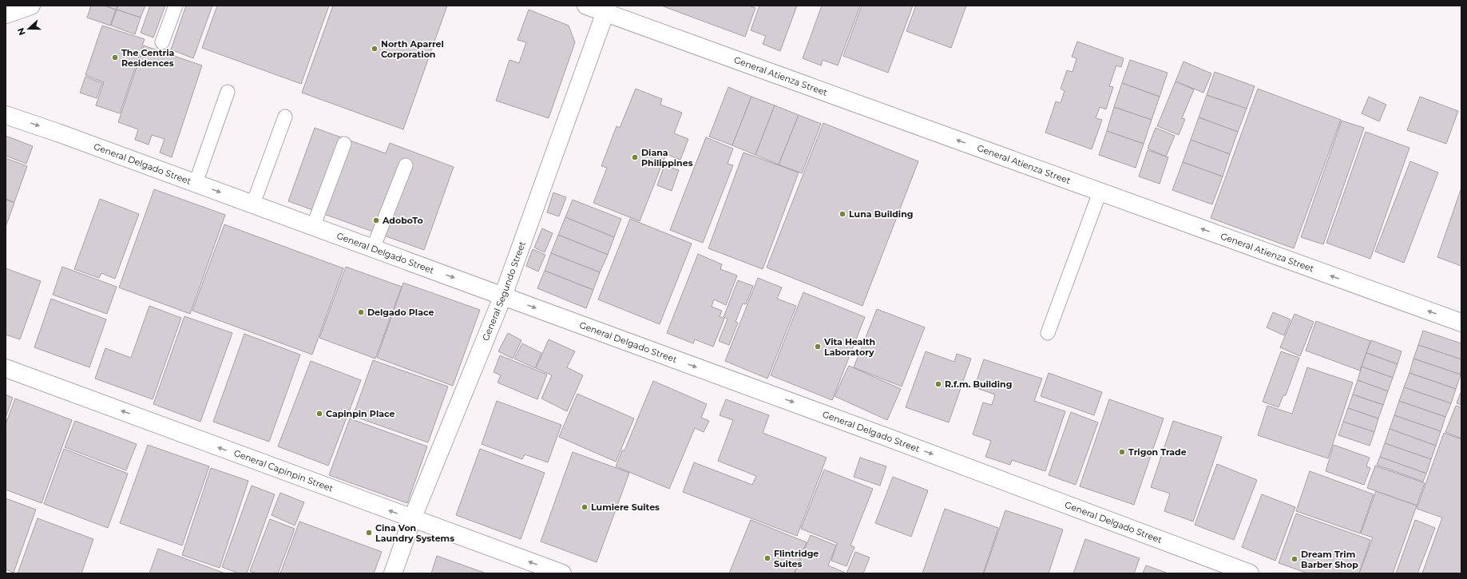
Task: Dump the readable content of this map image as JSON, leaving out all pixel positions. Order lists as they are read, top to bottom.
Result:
{
  "streets": {
    "street": [
      "General Atienza Street",
      "General Delgado Street",
      "General Segundo Street",
      "General Capinpin Street"
    ]
  },
  "crossings": [
    ["General Atienza Street", "General Segundo Street"],
    ["General Delgado Street", "General Segundo Street"],
    ["General Segundo Street", "General Capinpin Street"]
  ],
  "one_way": ["General Atienza Street", "General Delgado Street", "General Capinpin Street"],
  "places": [
    "North Aparrel Corporation",
    "The Centria Residences",
    "Diana Philippines",
    "Luna Building",
    "AdoboTo",
    "Delgado Place",
    "Vita Health Laboratory",
    "R.f.m. Building",
    "Capinpin Place",
    "Trigon Trade",
    "Lumiere Suites",
    "Cina Von Laundry Systems",
    "Flintridge Suites",
    "Dream Trim Barber Shop"
  ],
  "north": "left"
}
